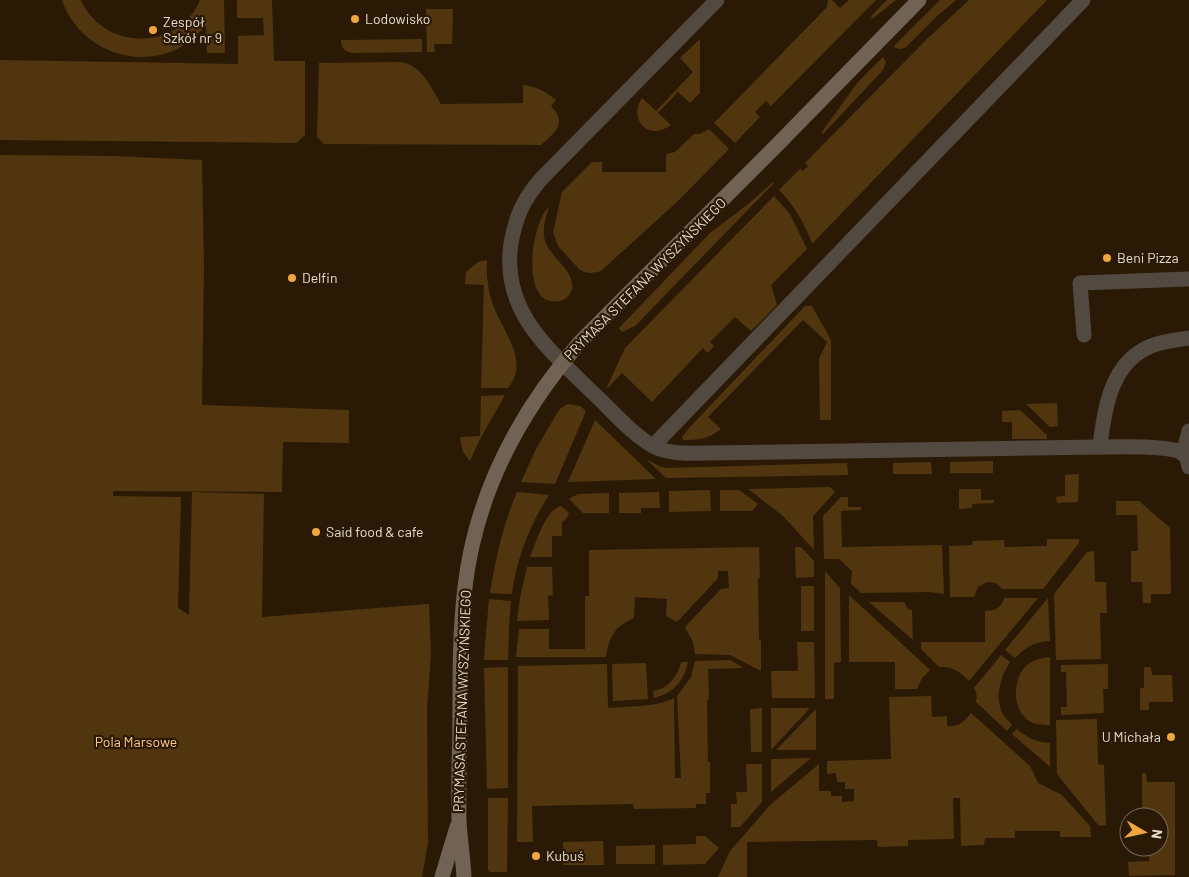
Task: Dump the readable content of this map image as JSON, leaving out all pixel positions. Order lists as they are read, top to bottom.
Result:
{
  "streets": {
    "street": ["PRYMASA STEFANA WYSZYŃSKIEGO"]
  },
  "parks": ["Pola Marsowe"],
  "places": [
    "Lodowisko",
    "Zespół Szkół nr 9",
    "Beni Pizza",
    "Delfin",
    "Said food & cafe",
    "U Michała",
    "Kubuś"
  ],
  "north": "right"
}
